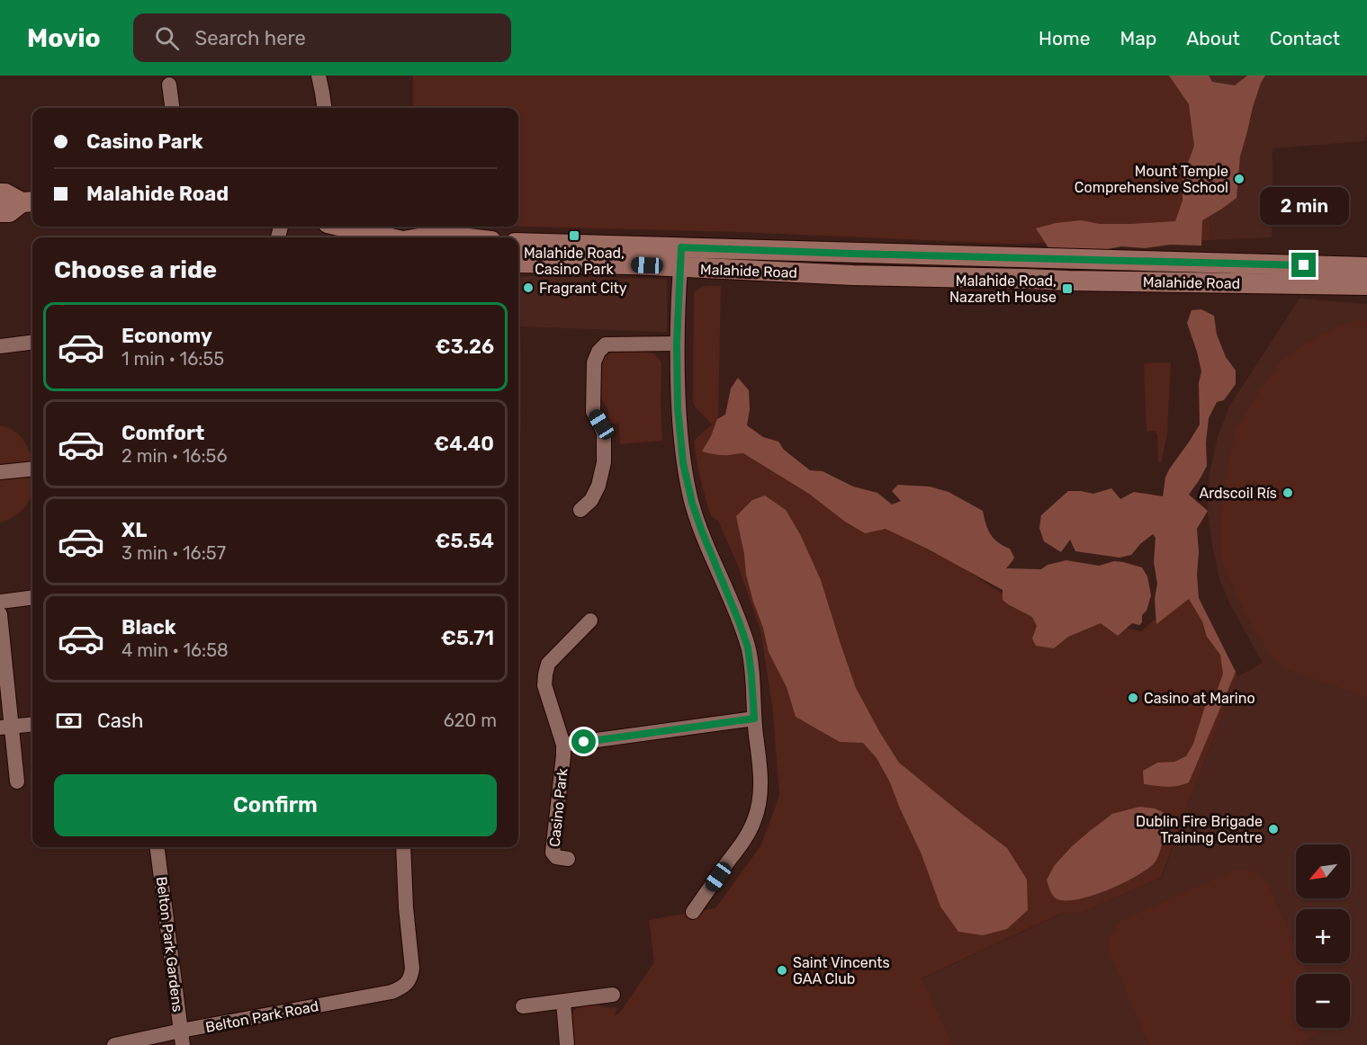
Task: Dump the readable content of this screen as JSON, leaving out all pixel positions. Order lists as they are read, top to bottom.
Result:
{
  "streets": {
    "main road": ["Malahide Road"],
    "street": ["Casino Park", "Belton Park Gardens", "Belton Park Road"]
  },
  "crossings": [
    ["Belton Park Gardens", "Belton Park Road"]
  ],
  "places": {
    "other": [
      "Mount Temple Comprehensive School",
      "Fragrant City",
      "Ardscoil Rís",
      "Casino at Marino",
      "Dublin Fire Brigade Training Centre",
      "Saint Vincents GAA Club"
    ],
    "transit": ["Malahide Road, Casino Park", "Malahide Road, Nazareth House"]
  },
  "north": "bottom left",
  "page": {
    "header": "Movio",
    "search": "Search here",
    "nav": [
      "Home",
      "Map",
      "About",
      "Contact"
    ],
    "banner": ["Casino Park", "Malahide Road"],
    "bubble": "2 min",
    "heading": "Choose a ride",
    "list": [
      {
        "name": "Economy",
        "note": "1 min · 16:55",
        "value": "€3.26"
      },
      {
        "name": "Comfort",
        "note": "2 min · 16:56",
        "value": "€4.40"
      },
      {
        "name": "XL",
        "note": "3 min · 16:57",
        "value": "€5.54"
      },
      {
        "name": "Black",
        "note": "4 min · 16:58",
        "value": "€5.71"
      }
    ],
    "pay": ["Cash", "620 m"],
    "buttons": "Confirm",
    "map_buttons": ["+", "−"]
  }
}
